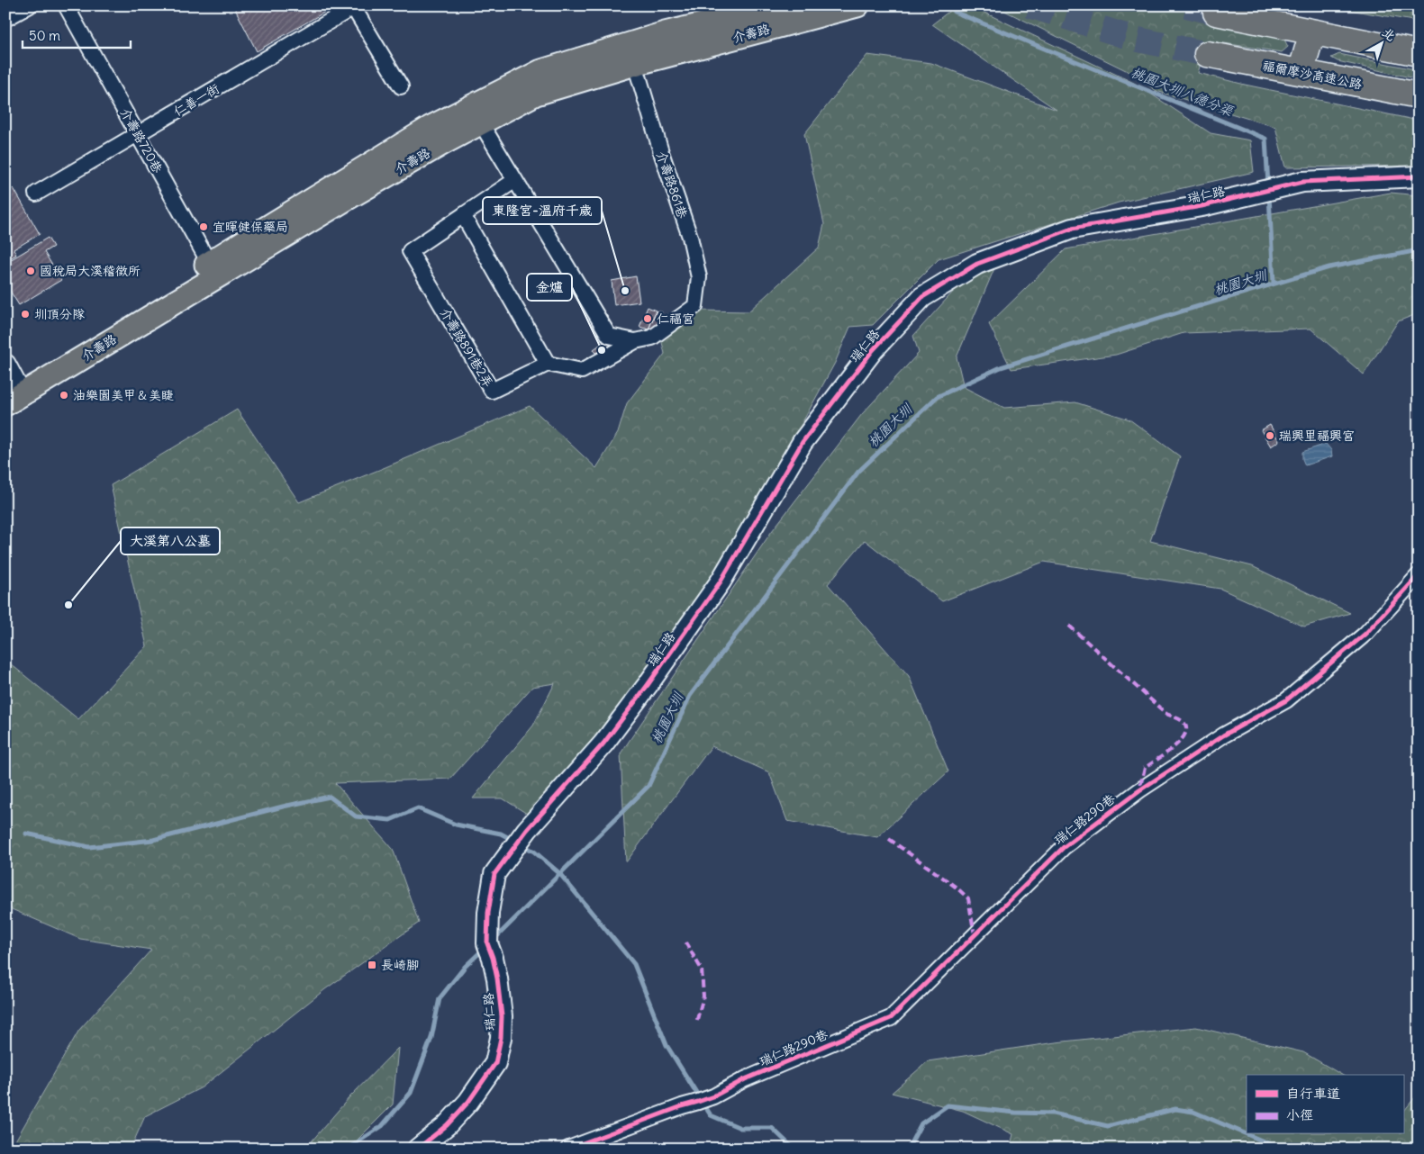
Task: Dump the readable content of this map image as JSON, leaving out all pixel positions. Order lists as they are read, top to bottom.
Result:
{
  "streets": {
    "highway": ["福爾摩沙高速公路"],
    "main road": ["介壽路"],
    "street": [
      "仁善一街",
      "介壽路720巷",
      "介壽路861巷",
      "瑞仁路",
      "介壽路891巷2弄",
      "瑞仁路290巷"
    ]
  },
  "crossings": [
    ["介壽路", "介壽路720巷"],
    ["介壽路", "介壽路861巷"],
    ["仁善一街", "介壽路720巷"]
  ],
  "water": ["桃園大圳八德分渠", "桃園大圳"],
  "places": {
    "other": [
      "宜暉健保藥局",
      "國稅局大溪稽徵所",
      "東隆宮-溫府千歲",
      "圳頂分隊",
      "仁福宮",
      "金爐",
      "油樂園美甲＆美睫",
      "瑞興里福興宮",
      "大溪第八公墓"
    ],
    "transit": ["長崎腳"]
  },
  "legend": ["自行車道", "小徑"],
  "scale_bar": "50 m",
  "north": "top right"
}
